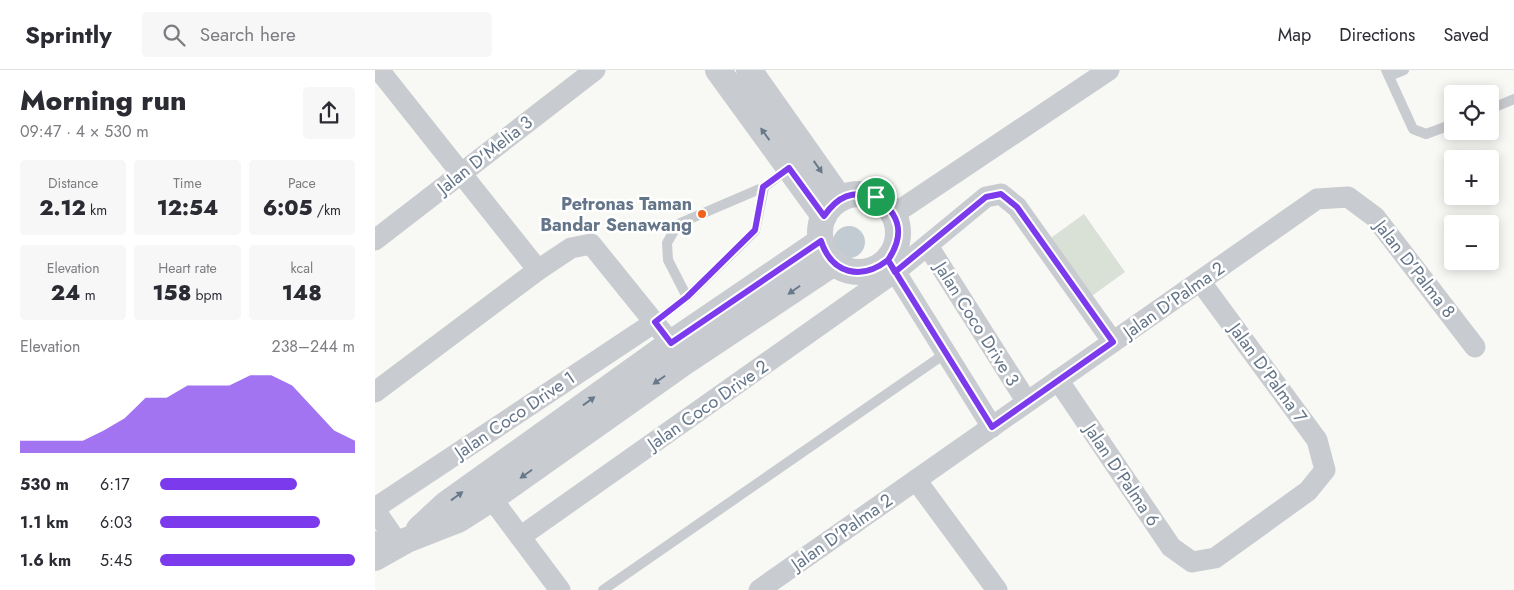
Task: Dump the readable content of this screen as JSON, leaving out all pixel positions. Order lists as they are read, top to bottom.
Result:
{
  "streets": {
    "street": [
      "Jalan D'Melia 3",
      "Jalan D'Palma 8",
      "Jalan D'Palma 2",
      "Jalan Coco Drive 3",
      "Jalan D'Palma 7",
      "Jalan Coco Drive 2",
      "Jalan Coco Drive 1",
      "Jalan D'Palma 6"
    ]
  },
  "crossings": [
    ["Jalan D'Palma 8", "Jalan D'Palma 2"],
    ["Jalan D'Palma 2", "Jalan Coco Drive 3"],
    ["Jalan D'Palma 2", "Jalan D'Palma 7"],
    ["Jalan D'Palma 2", "Jalan Coco Drive 2"],
    ["Jalan D'Palma 2", "Jalan D'Palma 6"],
    ["Jalan Coco Drive 3", "Jalan Coco Drive 2"],
    ["Jalan D'Palma 7", "Jalan D'Palma 6"]
  ],
  "places": ["Petronas Taman Bandar Senawang"],
  "page": {
    "header": "Sprintly",
    "search": "Search here",
    "nav": ["Map", "Directions", "Saved"],
    "heading": ["Morning run", "09:47 · 4 × 530 m"],
    "map_buttons": ["+", "−"],
    "stats": [
      ["Distance", "2.12 km"],
      ["Time", "12:54"],
      ["Pace", "6:05 /km"],
      ["Elevation", "24 m"],
      ["Heart rate", "158 bpm"],
      ["kcal", "148"]
    ],
    "chart": ["Elevation", "238–244 m"],
    "list": [
      {
        "name": "530 m",
        "note": "6:17"
      },
      {
        "name": "1.1 km",
        "note": "6:03"
      },
      {
        "name": "1.6 km",
        "note": "5:45"
      }
    ]
  }
}
